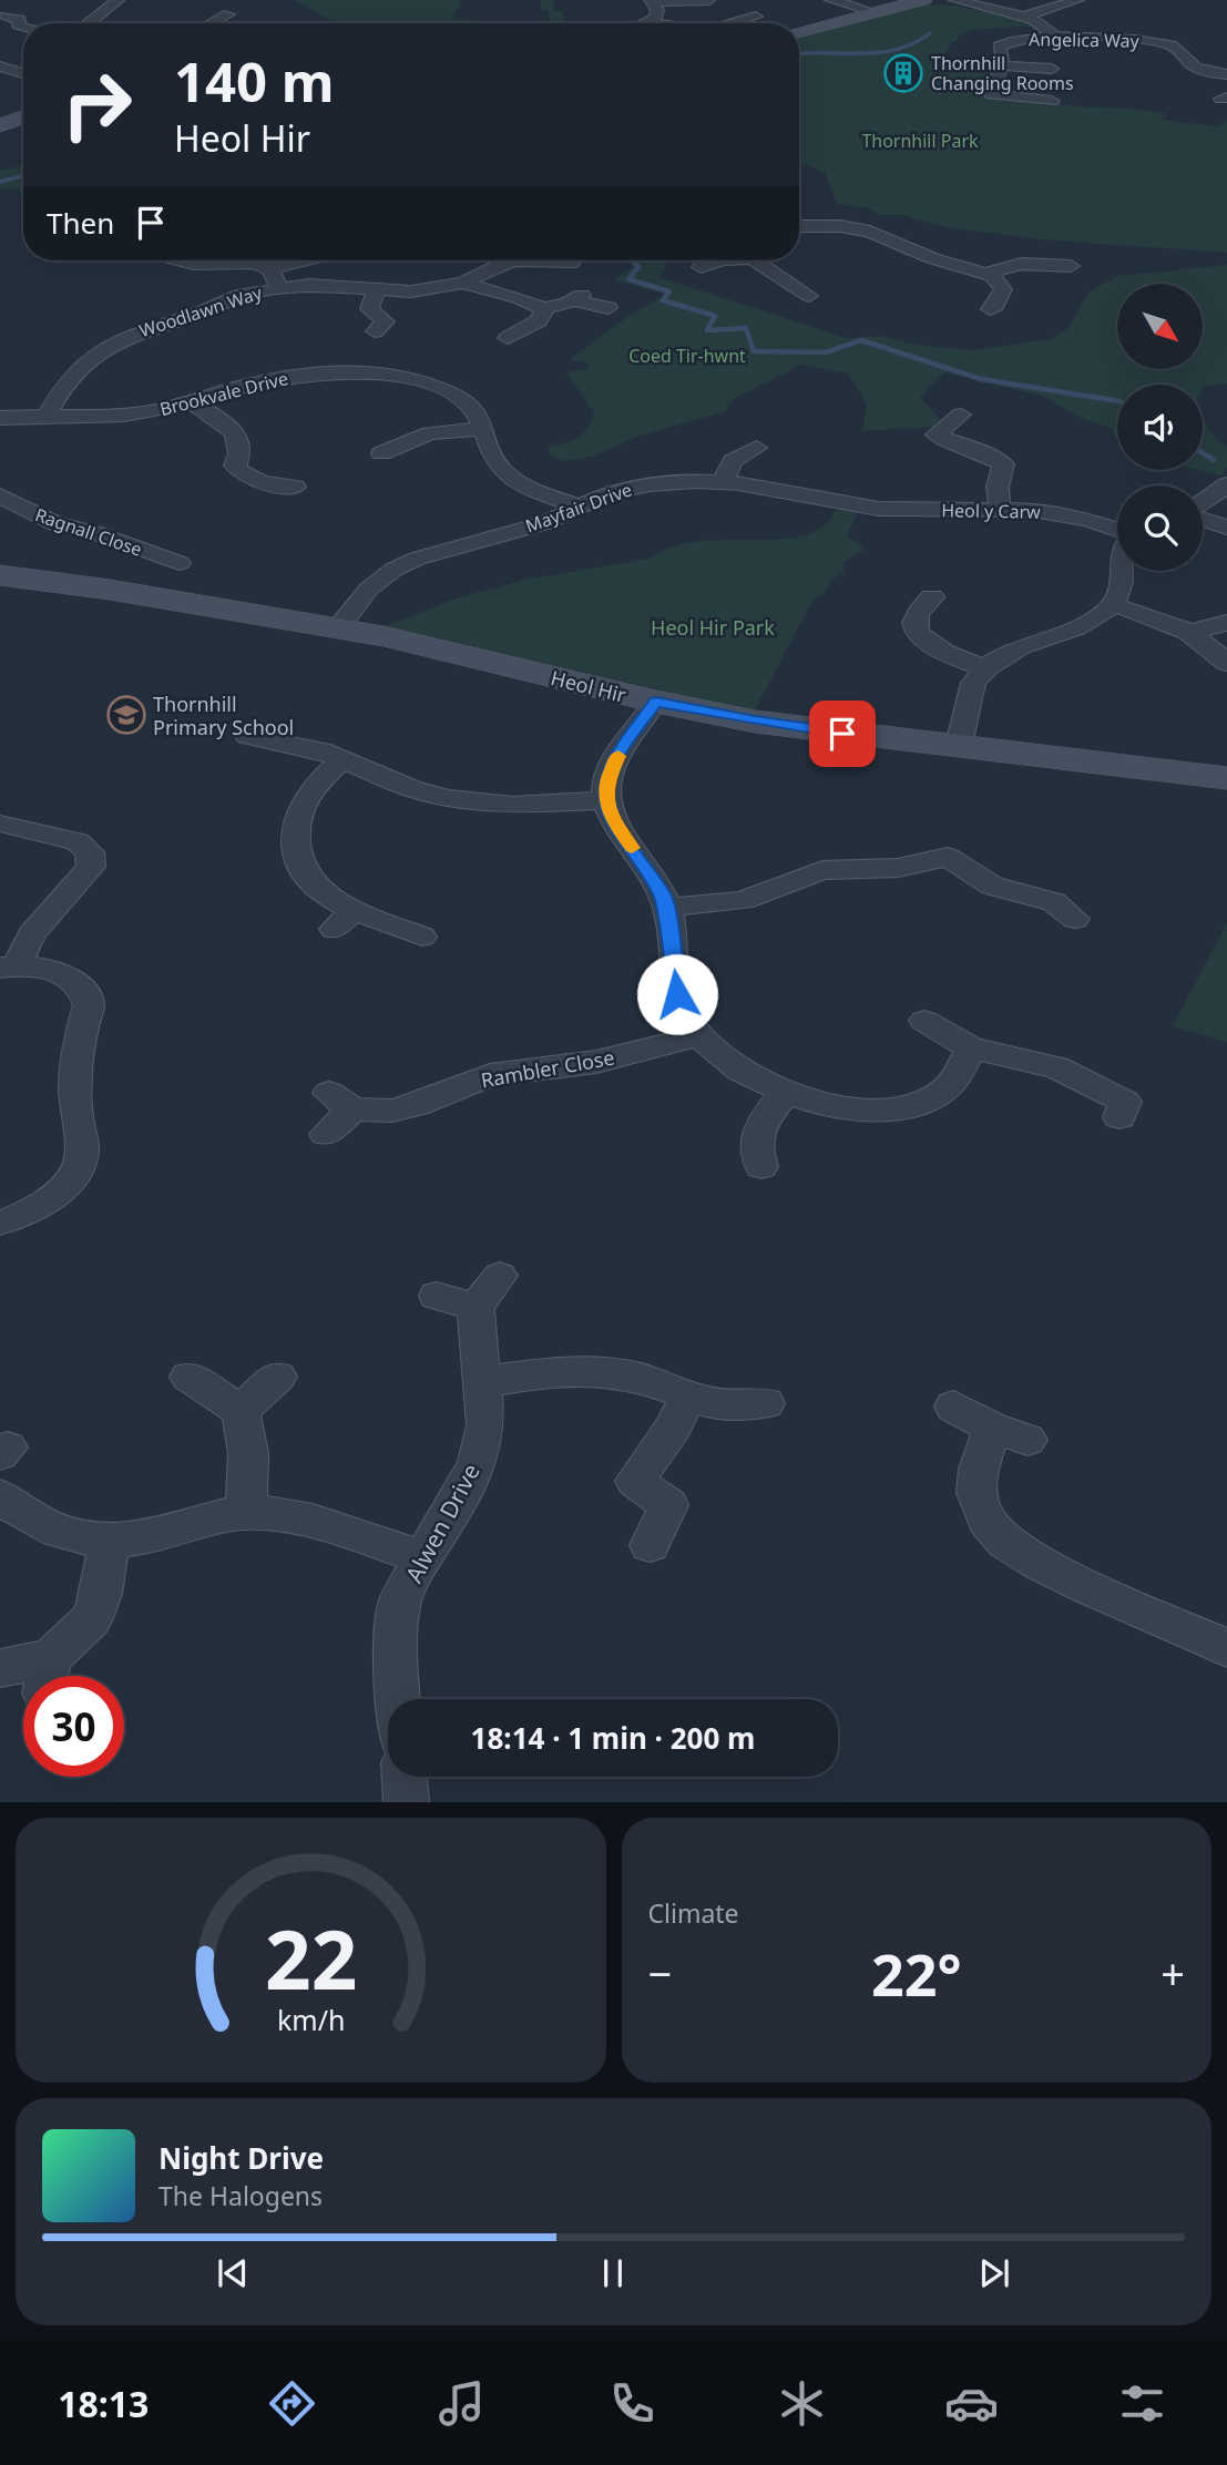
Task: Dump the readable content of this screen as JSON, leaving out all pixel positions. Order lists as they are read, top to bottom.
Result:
{
  "streets": {
    "street": [
      "Angelica Way",
      "Woodlawn Way",
      "Brookvale Drive",
      "Mayfair Drive",
      "Heol y Carw",
      "Ragnall Close",
      "Heol Hir",
      "Rambler Close",
      "Alwen Drive"
    ]
  },
  "crossings": [
    ["Woodlawn Way", "Brookvale Drive"],
    ["Brookvale Drive", "Mayfair Drive"],
    ["Mayfair Drive", "Heol y Carw"],
    ["Mayfair Drive", "Heol Hir"]
  ],
  "parks": ["Thornhill Park", "Coed Tir-hwnt", "Heol Hir Park"],
  "places": {
    "building": ["Thornhill Changing Rooms"],
    "school or university": ["Thornhill Primary School"]
  },
  "north": "bottom right",
  "page": {
    "turn": ["140 m", "Heol Hir"],
    "then": "Then",
    "limit": "30",
    "trip": "18:14 · 1 min · 200 m",
    "tile": "Climate",
    "heat": ["−", "22°", "+"],
    "song": ["Night Drive", "The Halogens"],
    "tabs": "18:13",
    "gauge": ["22", "km/h"]
  }
}
